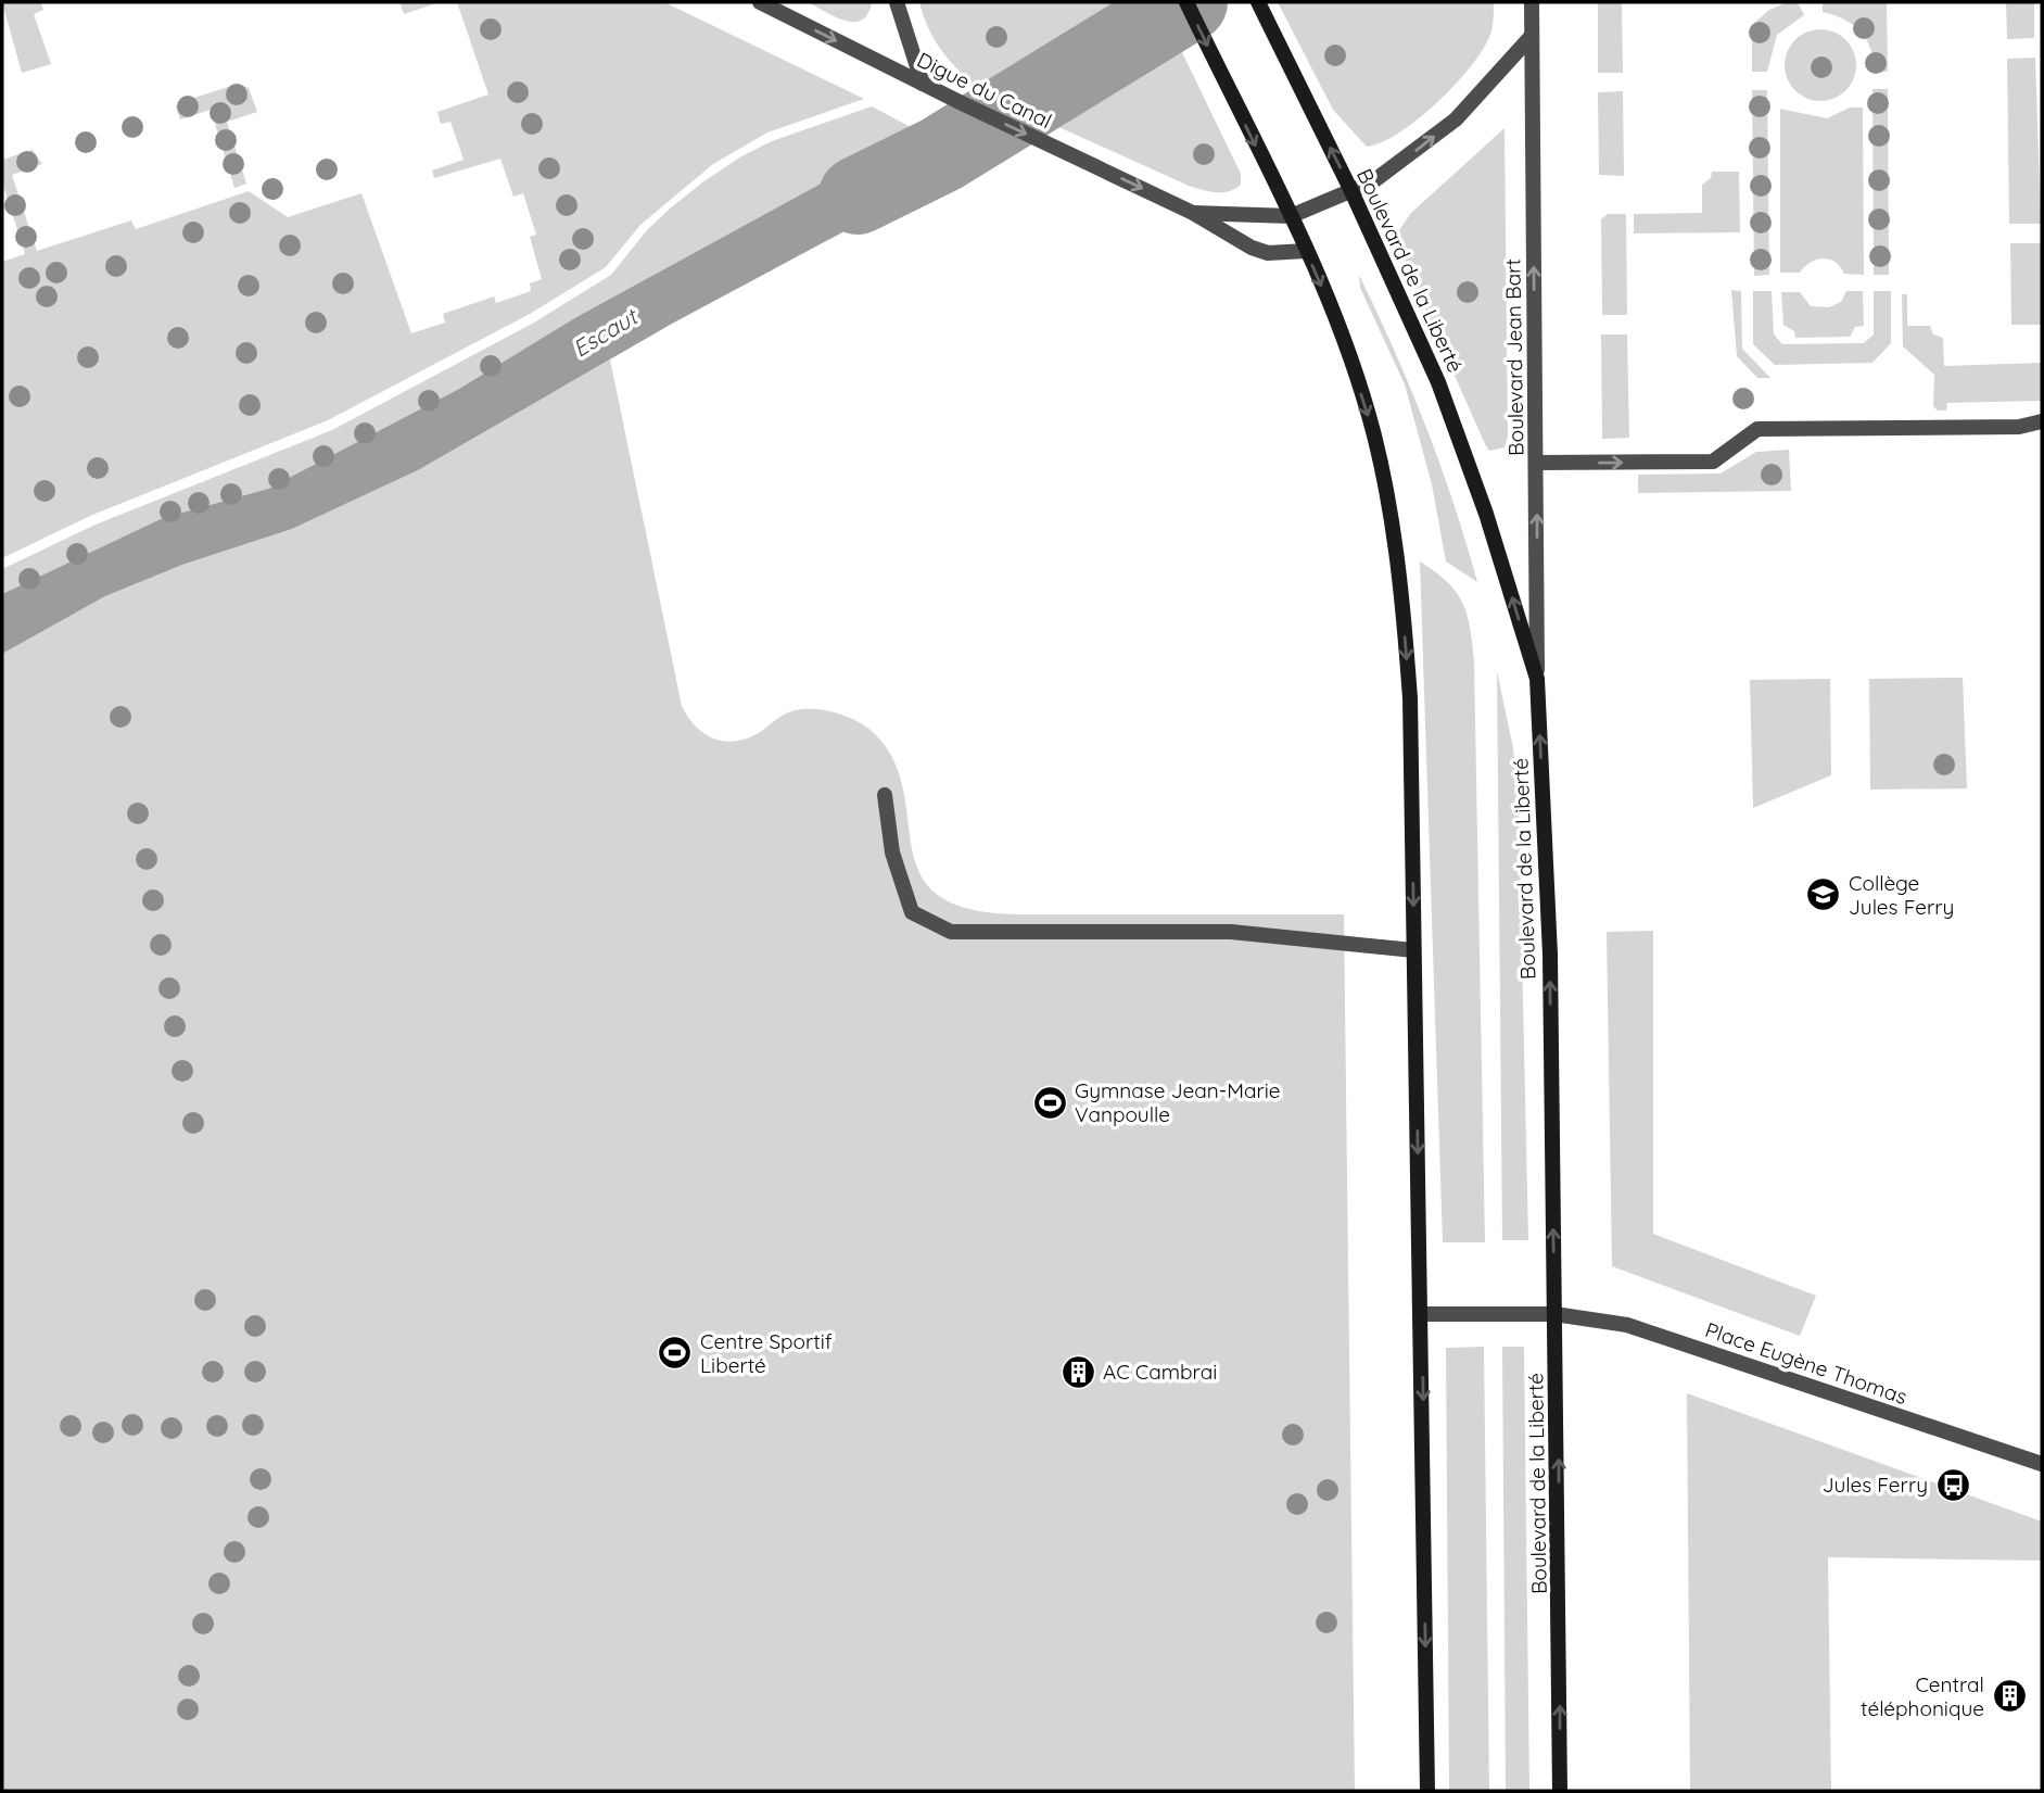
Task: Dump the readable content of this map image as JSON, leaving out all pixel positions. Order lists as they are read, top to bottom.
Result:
{
  "streets": {
    "main road": ["Boulevard de la Liberté"],
    "street": ["Digue du Canal", "Boulevard Jean Bart", "Place Eugène Thomas"]
  },
  "crossings": [
    ["Boulevard de la Liberté", "Boulevard Jean Bart"],
    ["Boulevard de la Liberté", "Place Eugène Thomas"]
  ],
  "one_way": ["Digue du Canal", "Boulevard Jean Bart"],
  "water": ["Escaut"],
  "places": {
    "school or university": ["Collège Jules Ferry"],
    "sports": ["Gymnase Jean-Marie Vanpoulle", "Centre Sportif Liberté"],
    "building": ["AC Cambrai", "Central téléphonique"],
    "bus stop": ["Jules Ferry"]
  }
}
